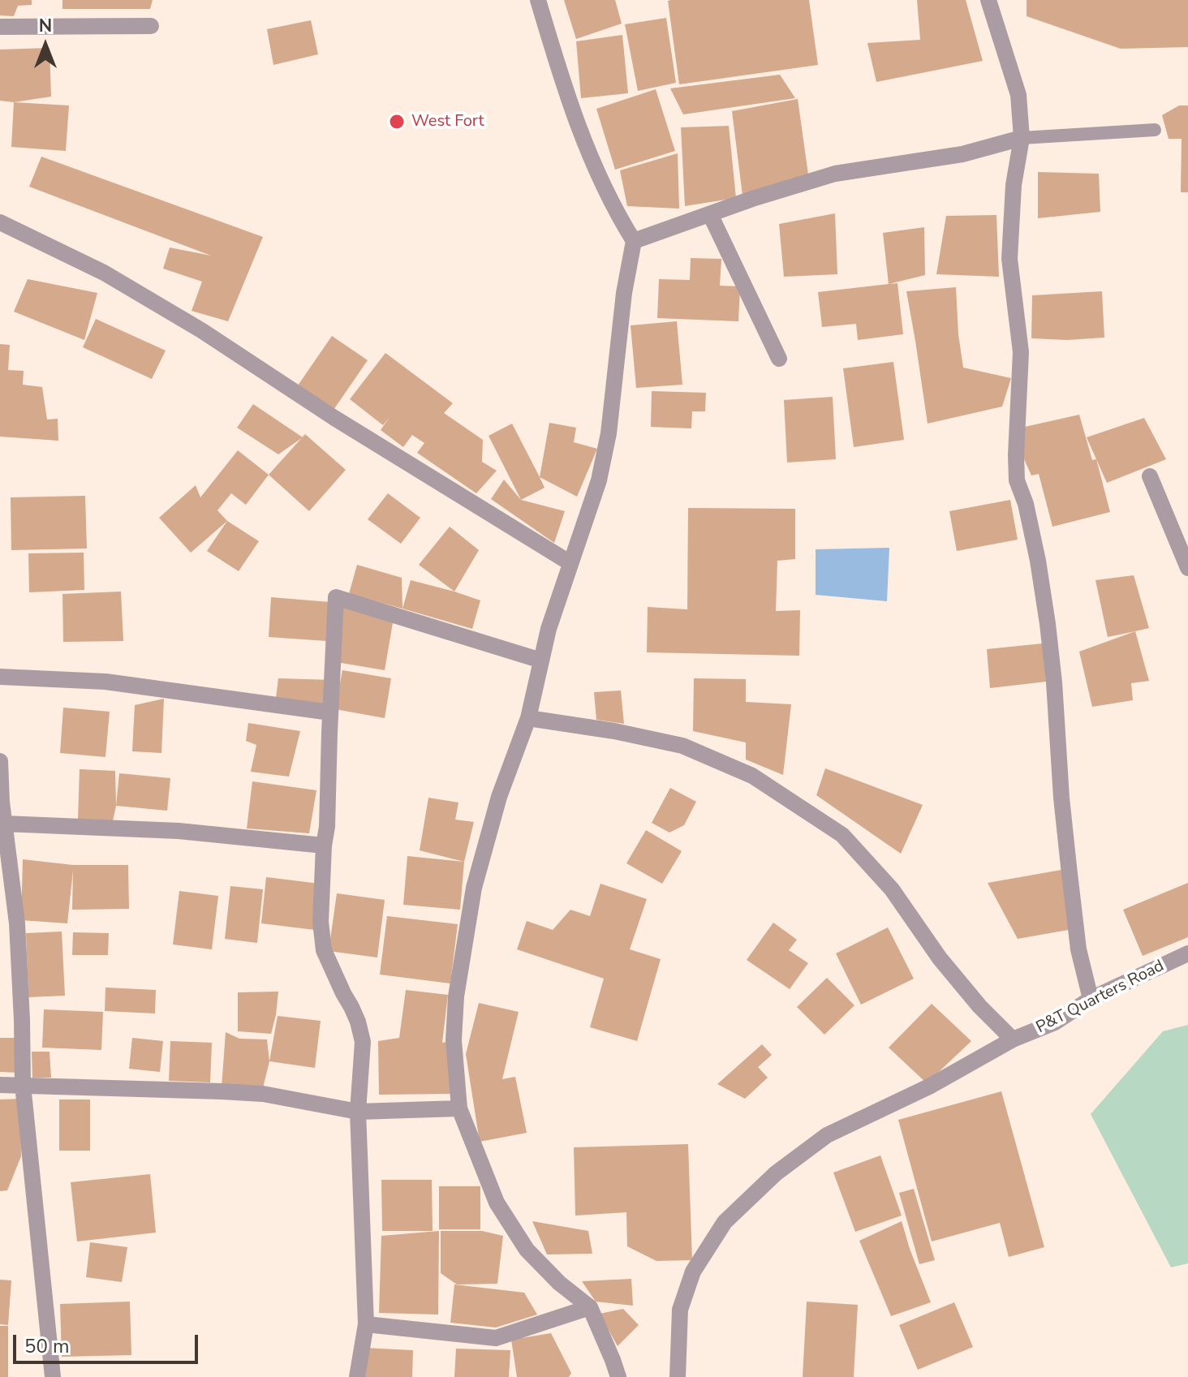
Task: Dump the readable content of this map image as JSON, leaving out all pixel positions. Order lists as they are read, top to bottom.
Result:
{
  "streets": {
    "street": ["P&T Quarters Road"]
  },
  "places": ["West Fort"],
  "scale_bar": "50 m",
  "north": "top"
}
